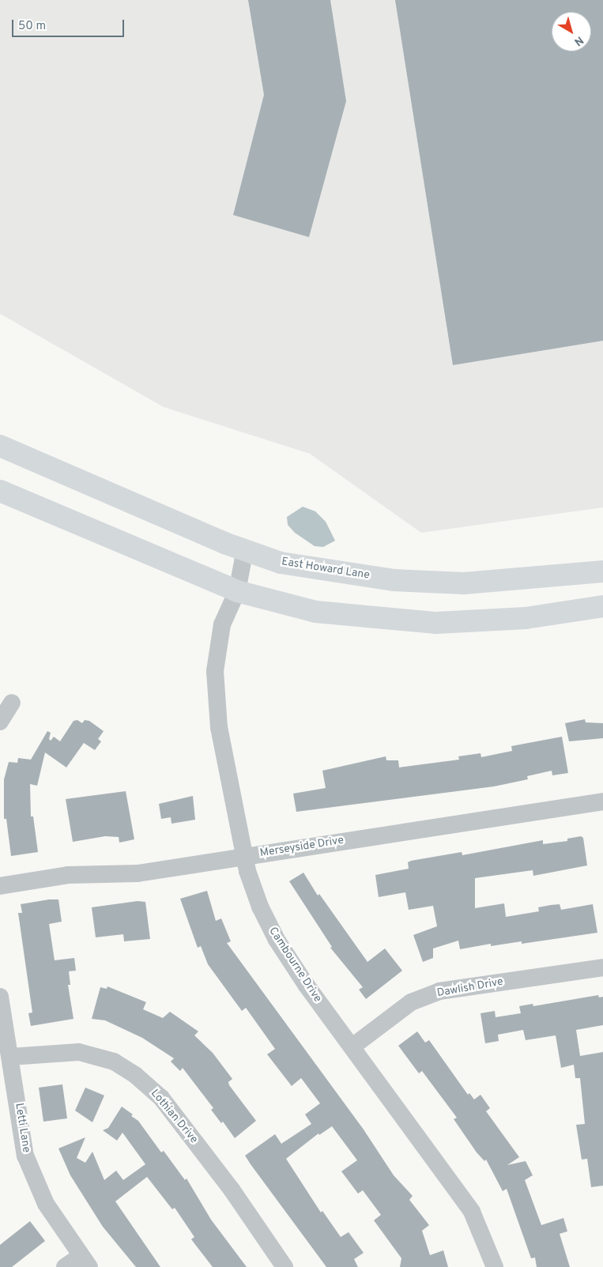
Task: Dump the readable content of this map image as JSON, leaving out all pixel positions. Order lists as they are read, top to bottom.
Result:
{
  "streets": {
    "main road": ["East Howard Lane"],
    "street": [
      "Merseyside Drive",
      "Cambourne Drive",
      "Dawlish Drive",
      "Lothian Drive",
      "Letti Lane"
    ]
  },
  "crossings": [
    ["East Howard Lane", "Cambourne Drive"],
    ["Merseyside Drive", "Cambourne Drive"],
    ["Cambourne Drive", "Dawlish Drive"],
    ["Lothian Drive", "Letti Lane"]
  ],
  "scale_bar": "50 m",
  "north": "bottom right"
}
